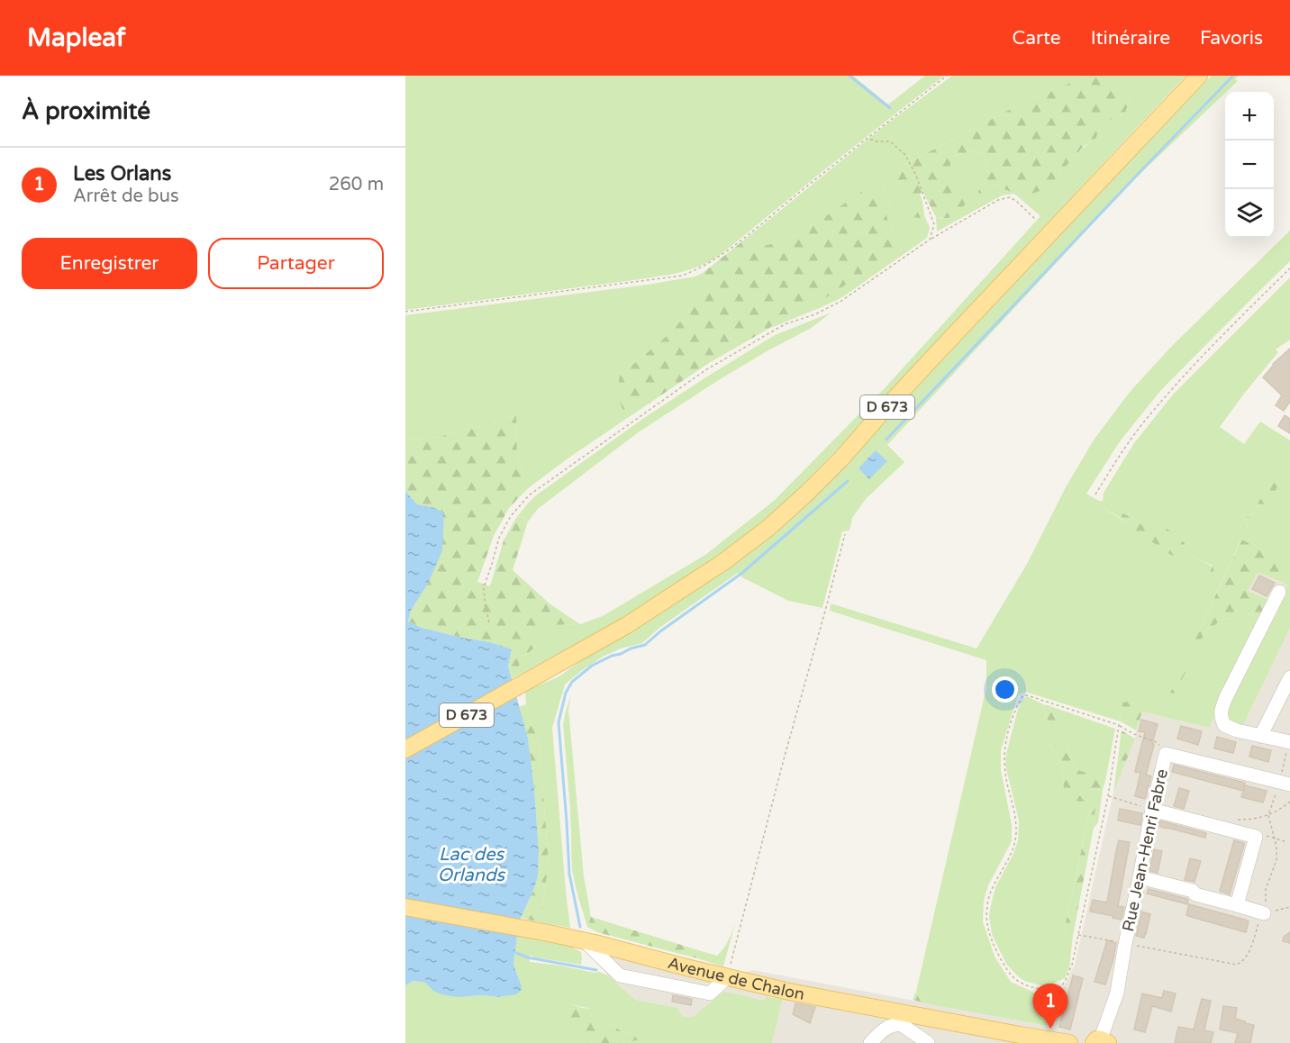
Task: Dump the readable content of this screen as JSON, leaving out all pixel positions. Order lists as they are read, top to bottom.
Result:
{
  "streets": {
    "main road": ["D 673", "Avenue de Chalon"],
    "street": ["Rue Jean-Henri Fabre"]
  },
  "water": ["Lac des Orlands"],
  "page": {
    "header": "Mapleaf",
    "nav": ["Carte", "Itinéraire", "Favoris"],
    "heading": "À proximité",
    "map_buttons": ["+", "−"],
    "list": [
      {
        "mark": "1",
        "name": "Les Orlans",
        "note": "Arrêt de bus",
        "value": "260 m"
      }
    ],
    "buttons": ["Enregistrer", "Partager"],
    "pins": "1"
  }
}
